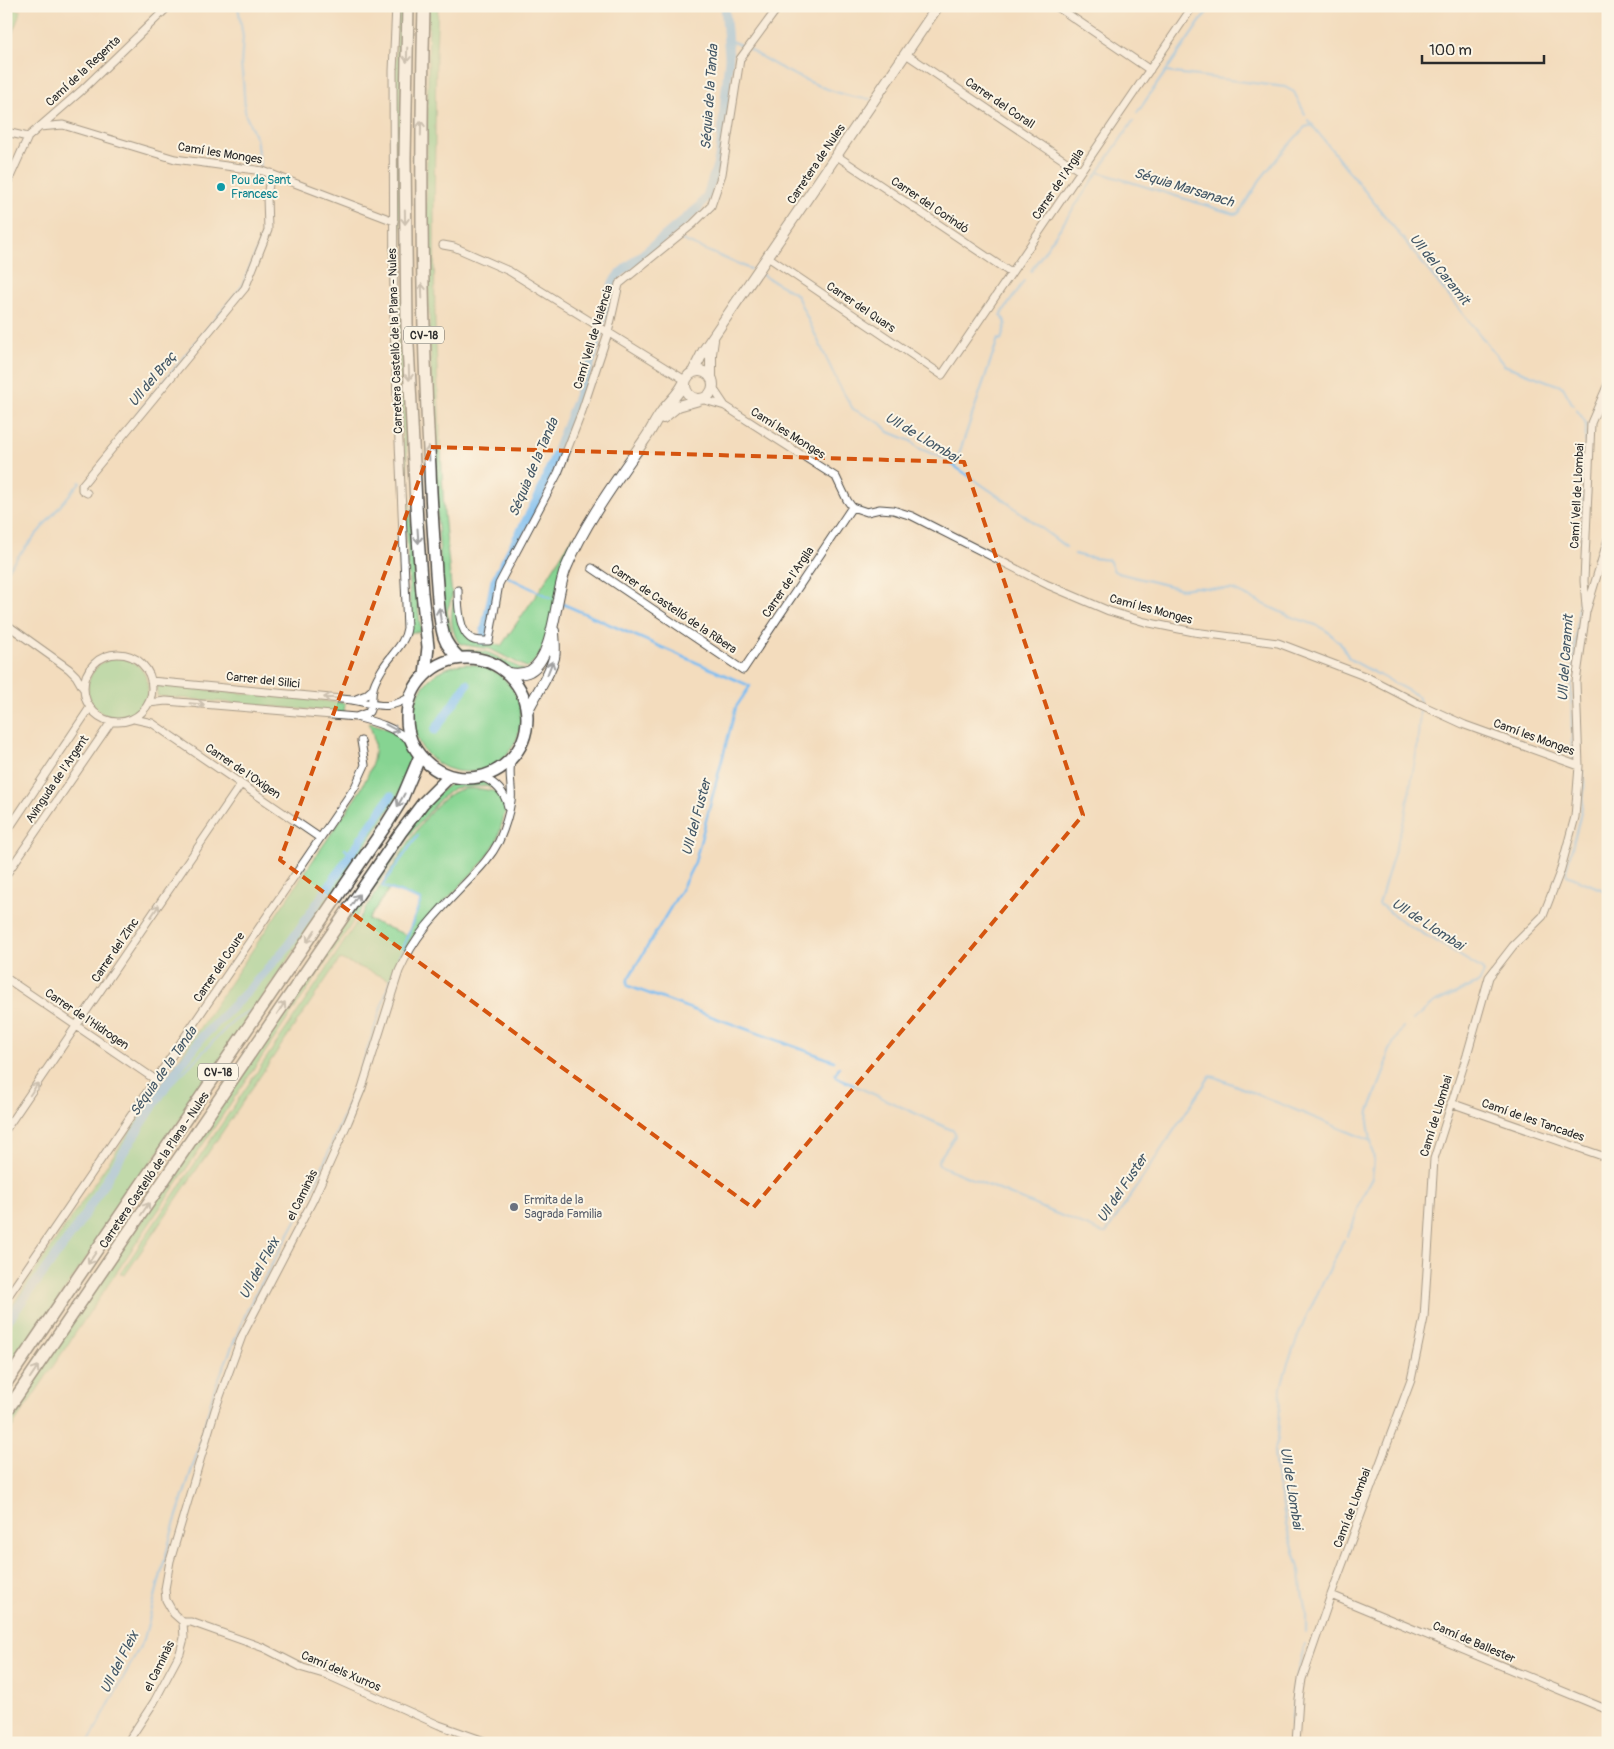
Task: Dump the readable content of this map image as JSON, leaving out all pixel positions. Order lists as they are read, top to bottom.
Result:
{
  "streets": {
    "main road": ["Carretera de Nules", "CV-18", "Carretera Castelló de la Plana - Nules"],
    "street": [
      "Camí de la Regenta",
      "Carrer del Corall",
      "Camí les Monges",
      "Carrer de l'Argila",
      "Carrer del Corindó",
      "Carrer del Quars",
      "Camí Vell de València",
      "Camí Vell de Llombai",
      "Carrer de Castelló de la Ribera",
      "Carrer del Silici",
      "Carrer de l'Oxigen",
      "Avinguda de l'Argent",
      "Carrer del Zinc",
      "Carrer del Coure",
      "Carrer de l'Hidrogen",
      "Camí de Llombai",
      "Camí de les Tancades",
      "el Caminàs",
      "Camí de Ballester",
      "Camí dels Xurros"
    ]
  },
  "crossings": [
    ["Camí de la Regenta", "Camí les Monges"],
    ["Carrer del Corall", "Carretera de Nules"],
    ["Carrer del Corall", "Carrer de l'Argila"],
    ["Camí les Monges", "Carrer de l'Argila"],
    ["Camí les Monges", "Camí de Llombai"],
    ["Carretera de Nules", "Carrer del Corindó"],
    ["Carretera de Nules", "Carrer del Quars"],
    ["Carretera de Nules", "CV-18"],
    ["Carretera de Nules", "Carretera Castelló de la Plana - Nules"],
    ["Carretera de Nules", "Carrer del Silici"],
    ["Carretera de Nules", "el Caminàs"],
    ["Carrer de l'Argila", "Carrer del Corindó"],
    ["Carrer de l'Argila", "Carrer del Quars"],
    ["Carrer de l'Argila", "Carrer de Castelló de la Ribera"],
    ["CV-18", "Carretera Castelló de la Plana - Nules"],
    ["CV-18", "Carrer del Silici"],
    ["CV-18", "el Caminàs"],
    ["Carretera Castelló de la Plana - Nules", "Carrer del Silici"],
    ["Carretera Castelló de la Plana - Nules", "el Caminàs"],
    ["Camí Vell de Llombai", "Camí de Llombai"],
    ["Carrer del Silici", "Carrer de l'Oxigen"],
    ["Carrer del Silici", "Avinguda de l'Argent"],
    ["Carrer del Silici", "el Caminàs"],
    ["Carrer de l'Oxigen", "Avinguda de l'Argent"],
    ["Carrer de l'Oxigen", "Carrer del Zinc"],
    ["Carrer de l'Oxigen", "Carrer del Coure"],
    ["Carrer del Zinc", "Carrer de l'Hidrogen"],
    ["Carrer del Coure", "Carrer de l'Hidrogen"],
    ["Camí de Llombai", "Camí de les Tancades"],
    ["Camí de Llombai", "Camí de Ballester"],
    ["el Caminàs", "Camí dels Xurros"]
  ],
  "one_way": ["Carrer del Zinc"],
  "water": [
    "Séquia de la Tanda",
    "Séquia Marsanach",
    "Ull del Caramit",
    "Ull del Braç",
    "Ull de Llombai",
    "Ull del Fuster",
    "Ull del Fleix"
  ],
  "places": ["Pou de Sant Francesc", "Ermita de la Sagrada Familia"],
  "scale_bar": "100 m"
}
